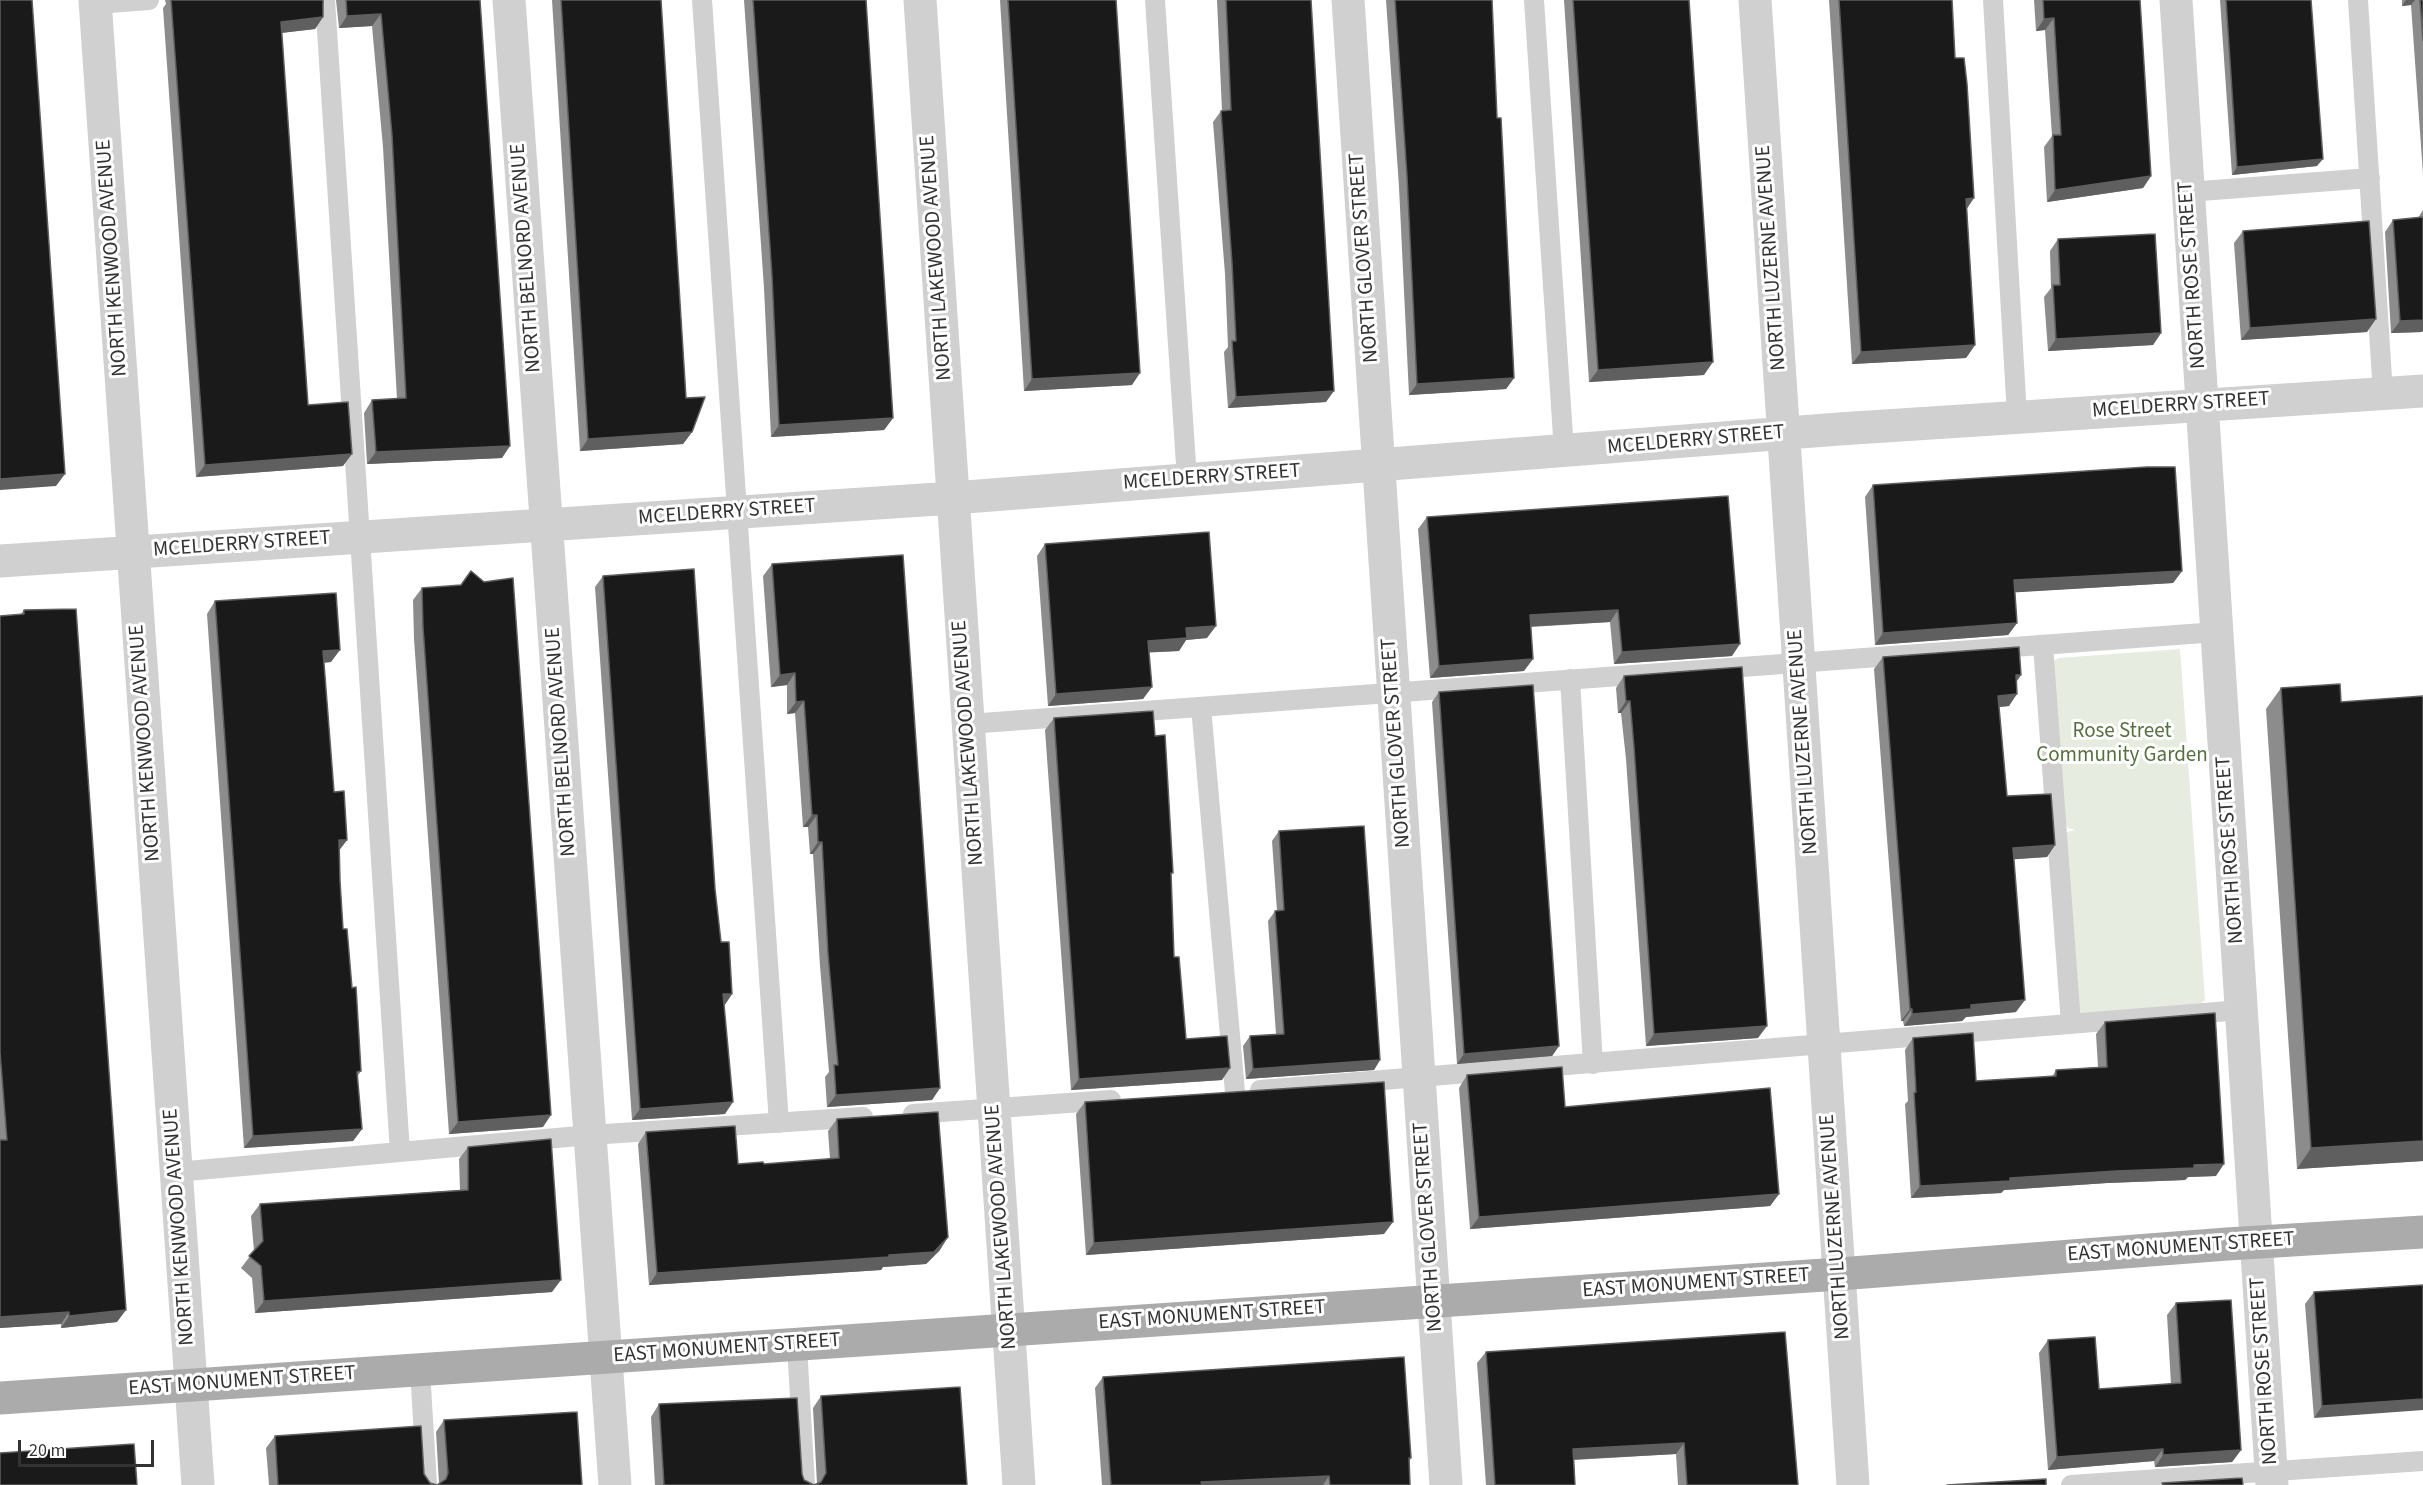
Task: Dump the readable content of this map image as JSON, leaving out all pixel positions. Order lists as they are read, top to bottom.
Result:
{
  "streets": {
    "main road": ["EAST MONUMENT STREET"],
    "street": [
      "NORTH KENWOOD AVENUE",
      "NORTH BELNORD AVENUE",
      "NORTH LAKEWOOD AVENUE",
      "NORTH GLOVER STREET",
      "NORTH LUZERNE AVENUE",
      "NORTH ROSE STREET",
      "MCELDERRY STREET"
    ]
  },
  "crossings": [
    ["NORTH KENWOOD AVENUE", "MCELDERRY STREET"],
    ["NORTH KENWOOD AVENUE", "EAST MONUMENT STREET"],
    ["NORTH BELNORD AVENUE", "MCELDERRY STREET"],
    ["NORTH BELNORD AVENUE", "EAST MONUMENT STREET"],
    ["NORTH LAKEWOOD AVENUE", "MCELDERRY STREET"],
    ["NORTH LAKEWOOD AVENUE", "EAST MONUMENT STREET"],
    ["NORTH GLOVER STREET", "MCELDERRY STREET"],
    ["NORTH GLOVER STREET", "EAST MONUMENT STREET"],
    ["NORTH LUZERNE AVENUE", "MCELDERRY STREET"],
    ["NORTH LUZERNE AVENUE", "EAST MONUMENT STREET"],
    ["NORTH ROSE STREET", "MCELDERRY STREET"],
    ["NORTH ROSE STREET", "EAST MONUMENT STREET"]
  ],
  "parks": ["Rose Street Community Garden"],
  "scale_bar": "20 m"
}
